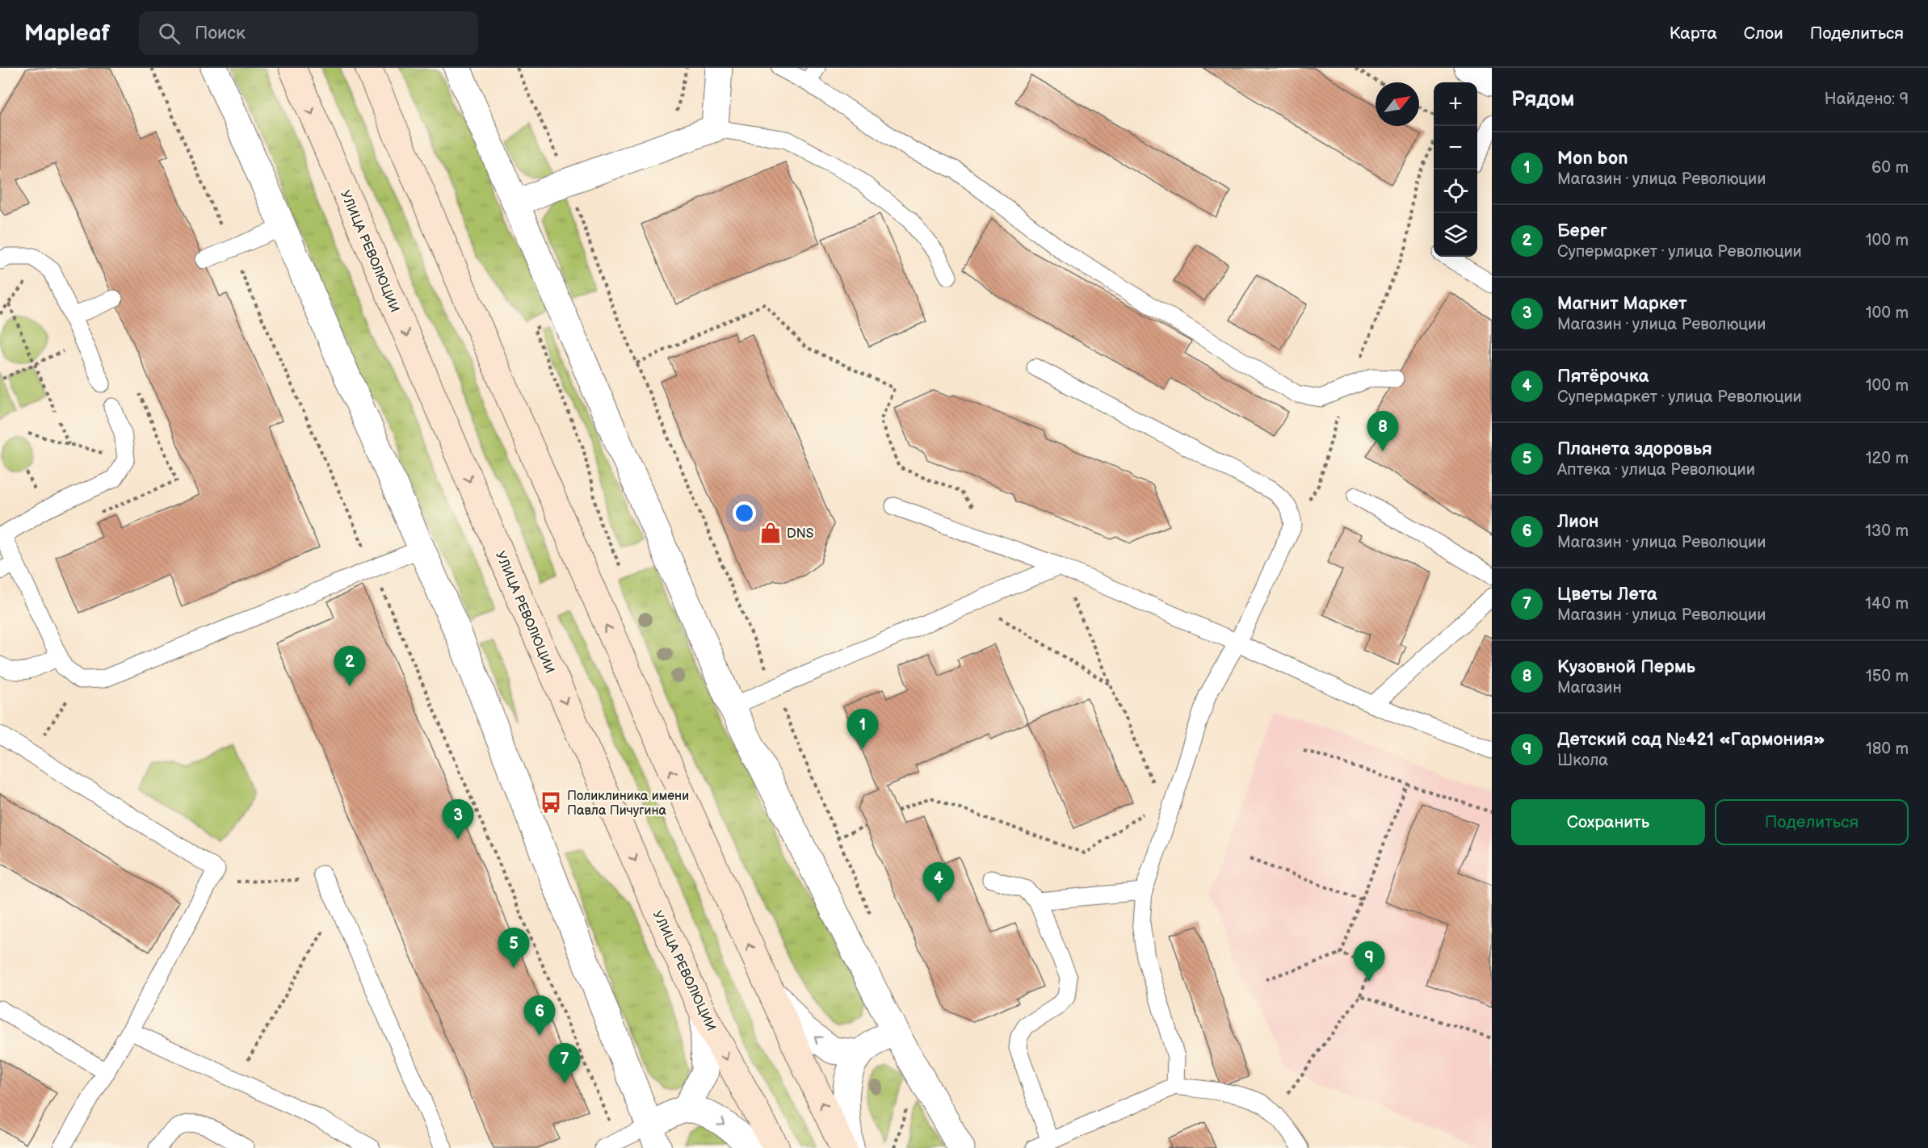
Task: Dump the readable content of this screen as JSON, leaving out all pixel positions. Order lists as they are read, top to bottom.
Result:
{
  "streets": {
    "main road": ["УЛИЦА РЕВОЛЮЦИИ"]
  },
  "places": {
    "shop": ["DNS"],
    "bus stop": ["Поликлиника имени Павла Пичугина"]
  },
  "north": "top right",
  "page": {
    "header": "Mapleaf",
    "search": "Поиск",
    "nav": ["Карта", "Слои", "Поделиться"],
    "heading": ["Рядом", "Найдено: 9"],
    "map_buttons": ["+", "−"],
    "list": [
      {
        "mark": "1",
        "name": "Mon bon",
        "note": "Магазин · улица Революции",
        "value": "60 m"
      },
      {
        "mark": "2",
        "name": "Берег",
        "note": "Супермаркет · улица Революции",
        "value": "100 m"
      },
      {
        "mark": "3",
        "name": "Магнит Маркет",
        "note": "Магазин · улица Революции",
        "value": "100 m"
      },
      {
        "mark": "4",
        "name": "Пятёрочка",
        "note": "Супермаркет · улица Революции",
        "value": "100 m"
      },
      {
        "mark": "5",
        "name": "Планета здоровья",
        "note": "Аптека · улица Революции",
        "value": "120 m"
      },
      {
        "mark": "6",
        "name": "Лион",
        "note": "Магазин · улица Революции",
        "value": "130 m"
      },
      {
        "mark": "7",
        "name": "Цветы Лета",
        "note": "Магазин · улица Революции",
        "value": "140 m"
      },
      {
        "mark": "8",
        "name": "Кузовной Пермь",
        "note": "Магазин",
        "value": "150 m"
      },
      {
        "mark": "9",
        "name": "Детский сад №421 «Гармония»",
        "note": "Школа",
        "value": "180 m"
      }
    ],
    "pins": [
      "8",
      "2",
      "1",
      "3",
      "4",
      "5",
      "9",
      "6",
      "7"
    ],
    "buttons": ["Сохранить", "Поделиться"]
  }
}
